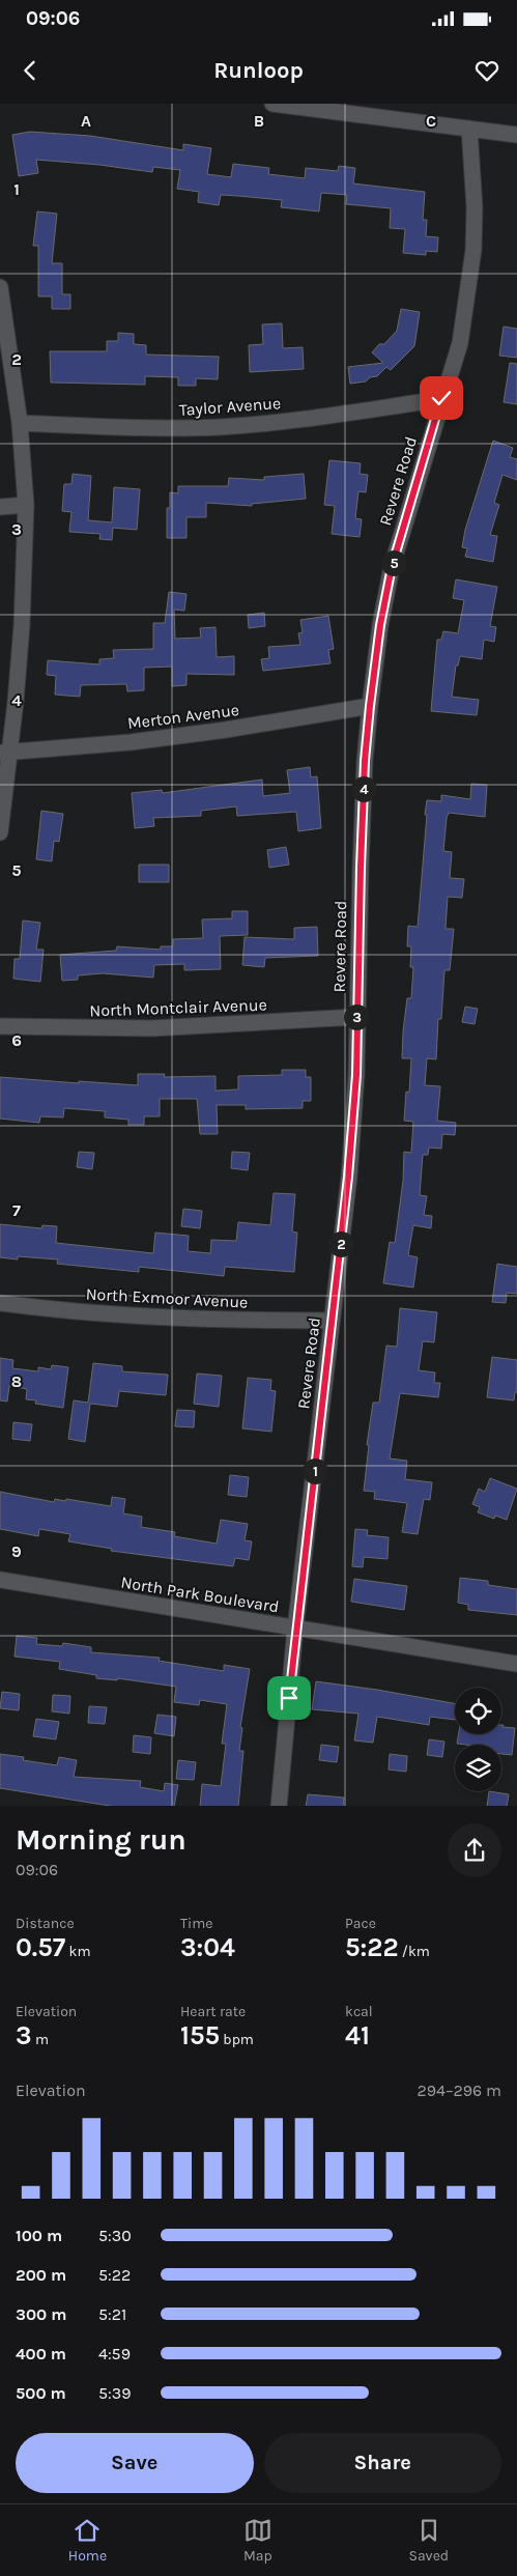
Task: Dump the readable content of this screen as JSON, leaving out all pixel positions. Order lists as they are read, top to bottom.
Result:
{
  "streets": {
    "street": [
      "Taylor Avenue",
      "Revere Road",
      "Merton Avenue",
      "North Montclair Avenue",
      "North Exmoor Avenue",
      "North Park Boulevard"
    ]
  },
  "crossings": [
    ["Taylor Avenue", "Revere Road"],
    ["Revere Road", "Merton Avenue"],
    ["Revere Road", "North Montclair Avenue"],
    ["Revere Road", "North Exmoor Avenue"],
    ["Revere Road", "North Park Boulevard"]
  ],
  "page": {
    "status": "09:06",
    "header": "Runloop",
    "pins": [
      "5",
      "4",
      "3",
      "2",
      "1"
    ],
    "heading": ["Morning run", "09:06"],
    "stats": [
      ["Distance", "0.57 km"],
      ["Time", "3:04"],
      ["Pace", "5:22 /km"],
      ["Elevation", "3 m"],
      ["Heart rate", "155 bpm"],
      ["kcal", "41"]
    ],
    "chart": ["Elevation", "294–296 m"],
    "list": [
      {
        "name": "100 m",
        "note": "5:30"
      },
      {
        "name": "200 m",
        "note": "5:22"
      },
      {
        "name": "300 m",
        "note": "5:21"
      },
      {
        "name": "400 m",
        "note": "4:59"
      },
      {
        "name": "500 m",
        "note": "5:39"
      }
    ],
    "buttons": ["Save", "Share"],
    "tabs": ["Home", "Map", "Saved"]
  },
  "grid": {
    "columns": ["A", "B", "C"],
    "rows": [
      "1",
      "2",
      "3",
      "4",
      "5",
      "6",
      "7",
      "8",
      "9"
    ]
  }
}
